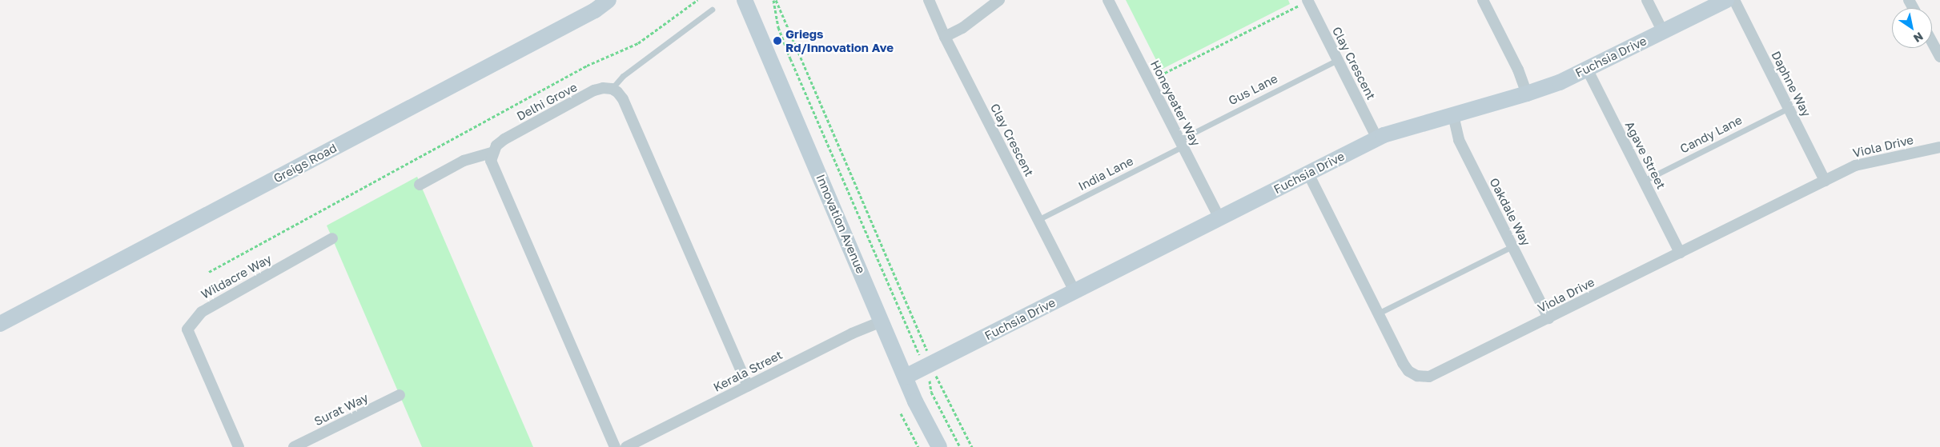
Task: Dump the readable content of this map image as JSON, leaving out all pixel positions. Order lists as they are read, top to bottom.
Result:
{
  "streets": {
    "street": [
      "Fuchsia Drive",
      "Clay Crescent",
      "Daphne Way",
      "Delhi Grove",
      "Honeyeater Way",
      "Viola Drive",
      "Agave Street",
      "Greigs Road",
      "Oakdale Way",
      "Innovation Avenue",
      "Wildacre Way",
      "Kerala Street",
      "Surat Way"
    ],
    "lane": ["Gus Lane", "Candy Lane", "India Lane"]
  },
  "crossings": [
    ["Fuchsia Drive", "Clay Crescent"],
    ["Fuchsia Drive", "Honeyeater Way"],
    ["Fuchsia Drive", "Viola Drive"],
    ["Fuchsia Drive", "Agave Street"],
    ["Fuchsia Drive", "Oakdale Way"],
    ["Fuchsia Drive", "Innovation Avenue"],
    ["Clay Crescent", "Gus Lane"],
    ["Clay Crescent", "India Lane"],
    ["Daphne Way", "Candy Lane"],
    ["Daphne Way", "Viola Drive"],
    ["Gus Lane", "Honeyeater Way"],
    ["Gus Lane", "India Lane"],
    ["Honeyeater Way", "India Lane"],
    ["Candy Lane", "Agave Street"],
    ["Viola Drive", "Agave Street"],
    ["Viola Drive", "Oakdale Way"],
    ["Innovation Avenue", "Kerala Street"]
  ],
  "places": ["Griegs Rd/Innovation Ave"],
  "north": "bottom right"
}
